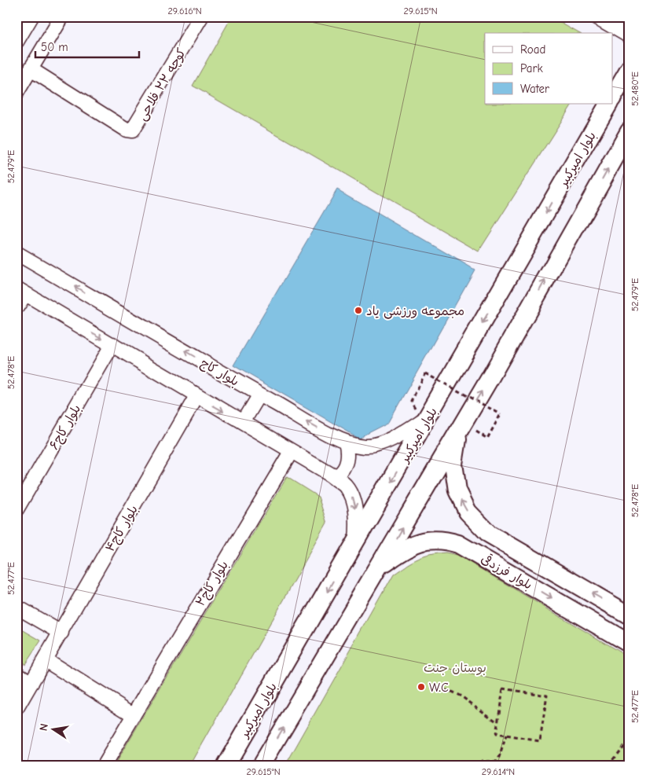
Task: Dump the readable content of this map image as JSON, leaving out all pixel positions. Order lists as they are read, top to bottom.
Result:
{
  "streets": {
    "main road": ["بلوار امیرکبیر", "بلوار فرزدقی"],
    "street": [
      "کوچه ۲۲ فلاحی",
      "بلوار کاج",
      "بلوار کاج۶",
      "بلوار کاج۴",
      "بلوار کاج۲"
    ]
  },
  "crossings": [
    ["بلوار امیرکبیر", "بلوار کاج"]
  ],
  "parks": ["بوستان جنت"],
  "places": ["مجموعه ورزشی یاد", "W.C"],
  "legend": ["Road", "Park", "Water"],
  "scale_bar": "50 m",
  "north": "left",
  "coordinates": [
    "29.616°N",
    "29.615°N",
    "52.480°E",
    "52.479°E",
    "52.478°E",
    "52.477°E",
    "29.614°N"
  ]
}
